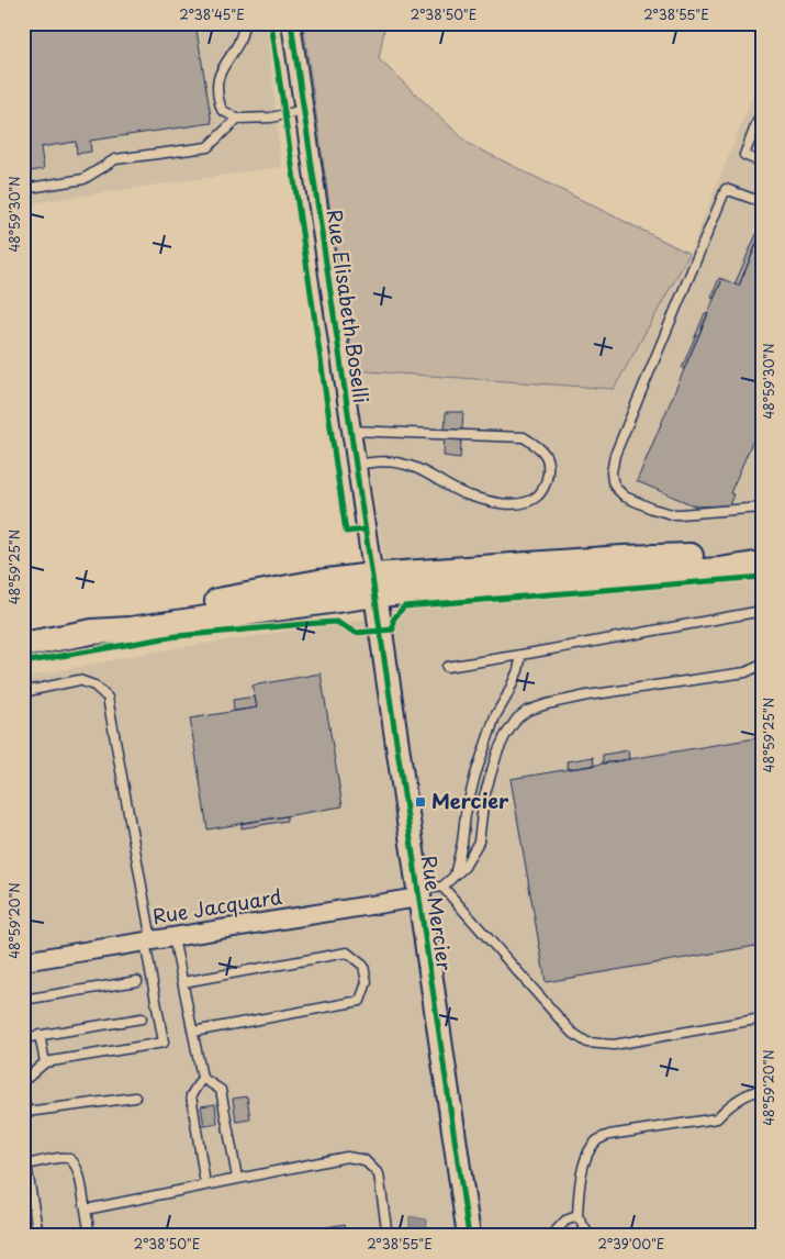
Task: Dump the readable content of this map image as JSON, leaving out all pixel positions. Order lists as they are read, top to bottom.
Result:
{
  "streets": {
    "street": ["Rue Elisabeth Boselli", "Rue Jacquard", "Rue Mercier"]
  },
  "crossings": [
    ["Rue Elisabeth Boselli", "Rue Mercier"],
    ["Rue Jacquard", "Rue Mercier"]
  ],
  "places": {
    "transit": ["Mercier"]
  },
  "coordinates": [
    "2°38'45\"E",
    "2°38'50\"E",
    "2°38'55\"E",
    "48°59'30\"N",
    "48°59'25\"N",
    "48°59'20\"N",
    "2°39'00\"E"
  ]
}
